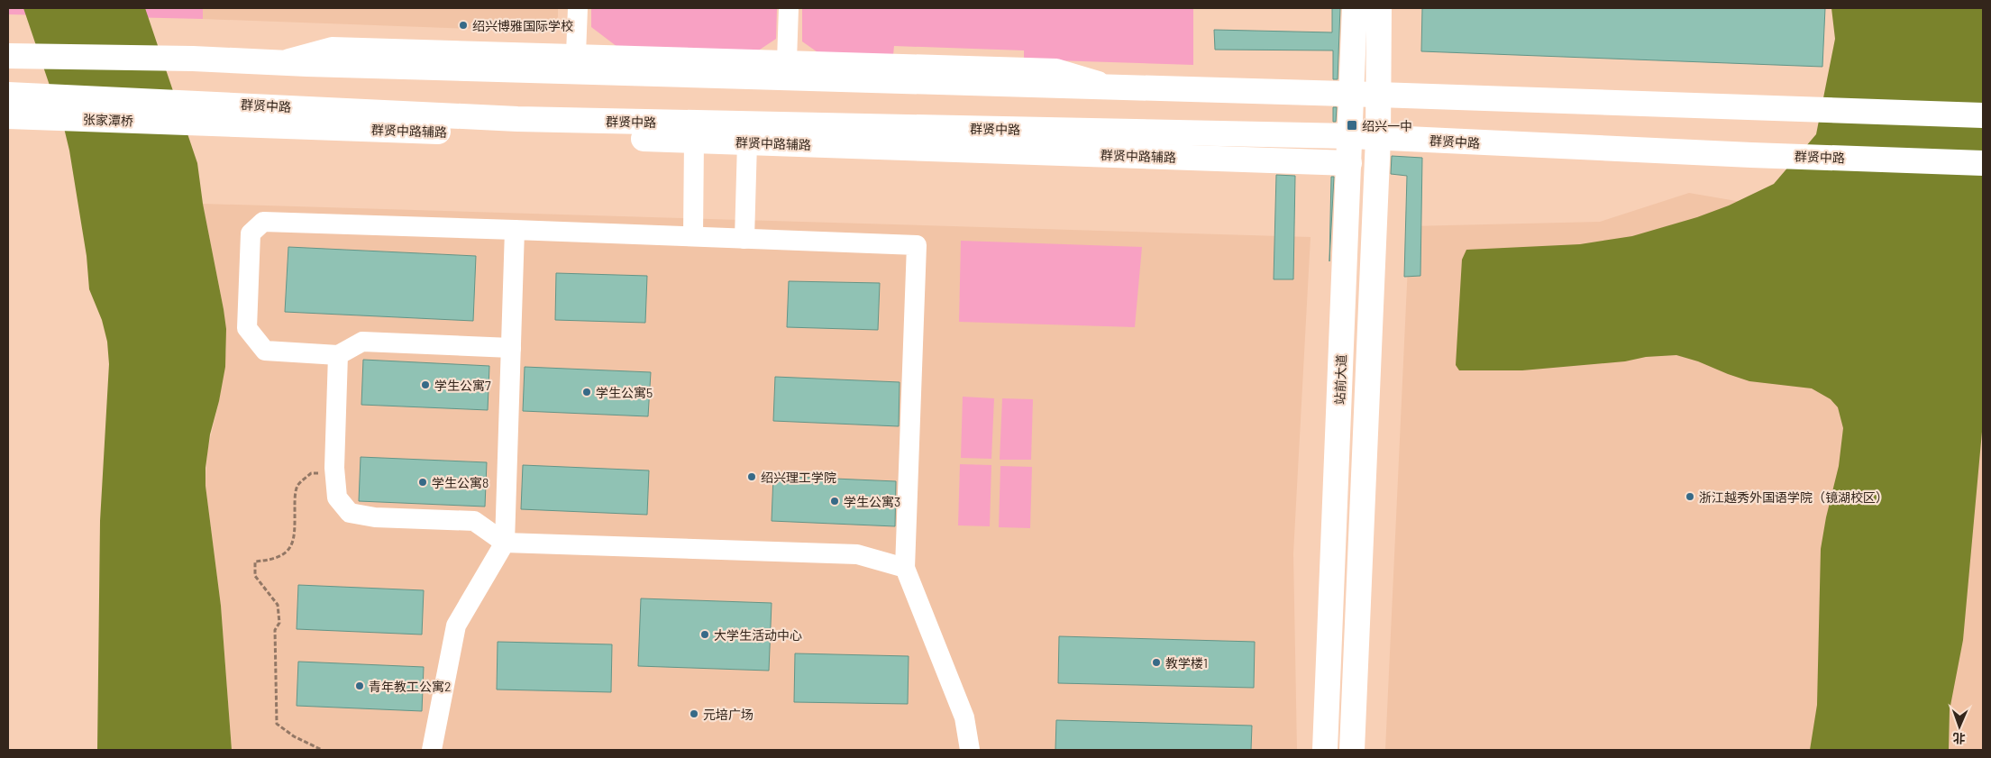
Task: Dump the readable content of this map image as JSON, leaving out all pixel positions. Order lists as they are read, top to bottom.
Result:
{
  "streets": {
    "main road": ["群贤中路", "群贤中路辅路", "站前大道"]
  },
  "crossings": [
    ["群贤中路", "群贤中路辅路"],
    ["群贤中路", "站前大道"],
    ["群贤中路辅路", "站前大道"]
  ],
  "places": {
    "other": [
      "绍兴博雅国际学校",
      "学生公寓7",
      "学生公寓5",
      "绍兴理工学院",
      "学生公寓8",
      "浙江越秀外国语学院（镜湖校区）",
      "学生公寓3",
      "大学生活动中心",
      "教学楼1",
      "青年教工公寓2",
      "元培广场"
    ],
    "transit": ["绍兴一中"]
  },
  "north": "bottom"
}
